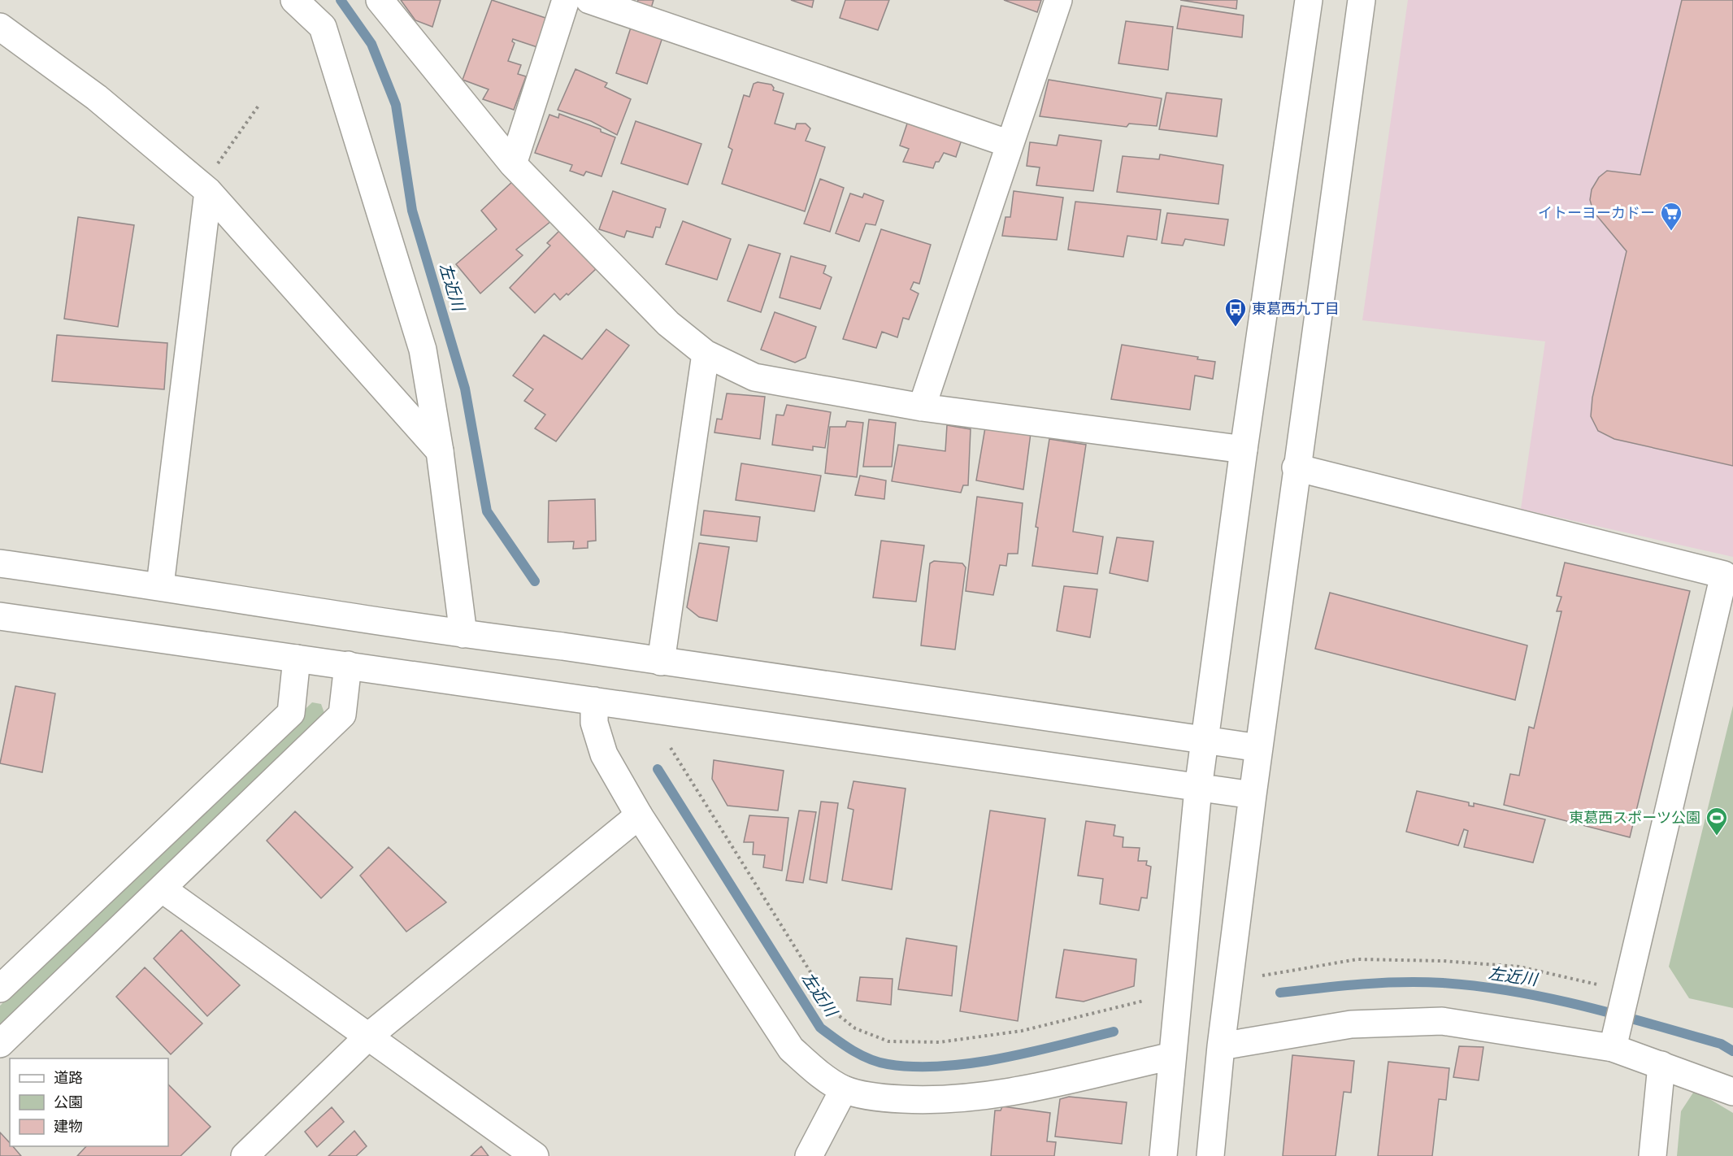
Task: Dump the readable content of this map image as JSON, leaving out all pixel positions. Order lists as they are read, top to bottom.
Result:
{
  "water": ["左近川"],
  "places": {
    "supermarket": ["イトーヨーカドー"],
    "bus stop": ["東葛西九丁目"],
    "sports": ["東葛西スポーツ公園"]
  },
  "legend": ["道路", "公園", "建物"]
}
